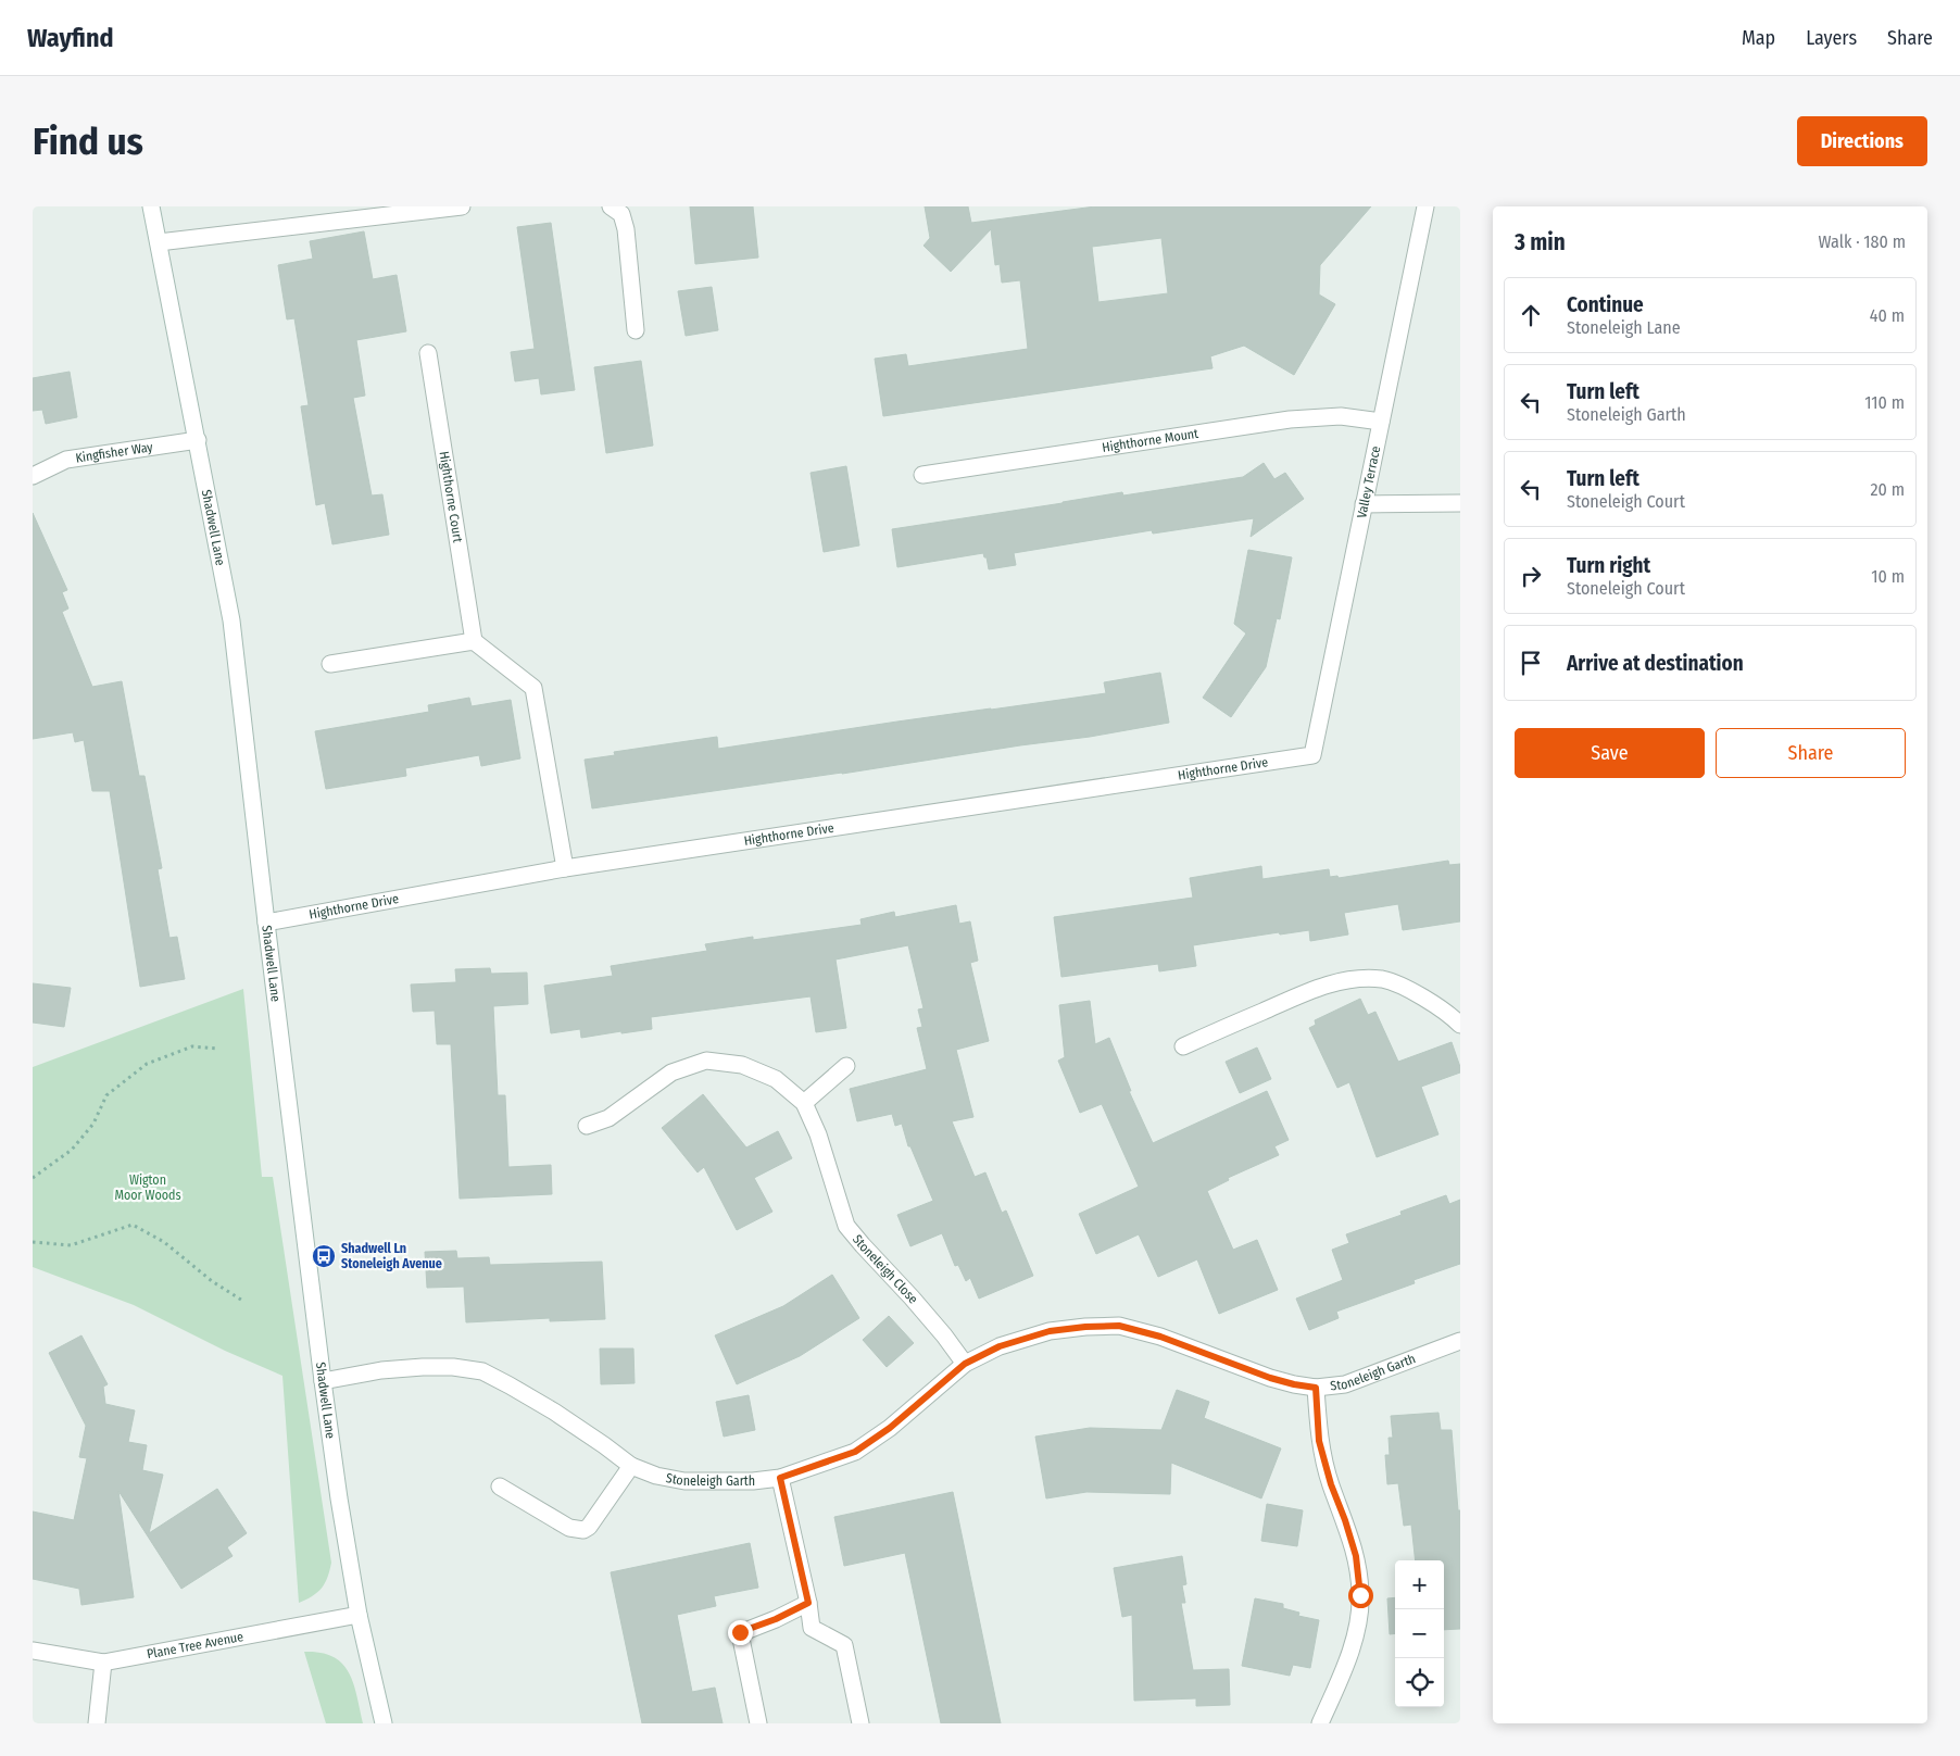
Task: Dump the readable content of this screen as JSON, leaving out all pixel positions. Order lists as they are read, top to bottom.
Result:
{
  "streets": {
    "street": [
      "Highthorne Mount",
      "Kingfisher Way",
      "Valley Terrace",
      "Highthorne Court",
      "Shadwell Lane",
      "Highthorne Drive",
      "Stoneleigh Close",
      "Stoneleigh Garth",
      "Plane Tree Avenue"
    ]
  },
  "crossings": [
    ["Highthorne Mount", "Valley Terrace"],
    ["Kingfisher Way", "Shadwell Lane"],
    ["Valley Terrace", "Highthorne Drive"],
    ["Shadwell Lane", "Highthorne Drive"],
    ["Shadwell Lane", "Stoneleigh Garth"],
    ["Shadwell Lane", "Plane Tree Avenue"],
    ["Stoneleigh Close", "Stoneleigh Garth"]
  ],
  "parks": ["Wigton Moor Woods"],
  "places": {
    "bus stop": ["Shadwell Ln Stoneleigh Avenue"]
  },
  "page": {
    "header": "Wayfind",
    "nav": ["Map", "Layers", "Share"],
    "buttons": [
      "Directions",
      ["Save", "Share"]
    ],
    "title": "Find us",
    "heading": ["3 min", "Walk · 180 m"],
    "list": [
      ["Continue", "Stoneleigh Lane", "40 m"],
      ["Turn left", "Stoneleigh Garth", "110 m"],
      ["Turn left", "Stoneleigh Court", "20 m"],
      ["Turn right", "Stoneleigh Court", "10 m"],
      "Arrive at destination"
    ],
    "map_buttons": ["+", "−"]
  }
}
